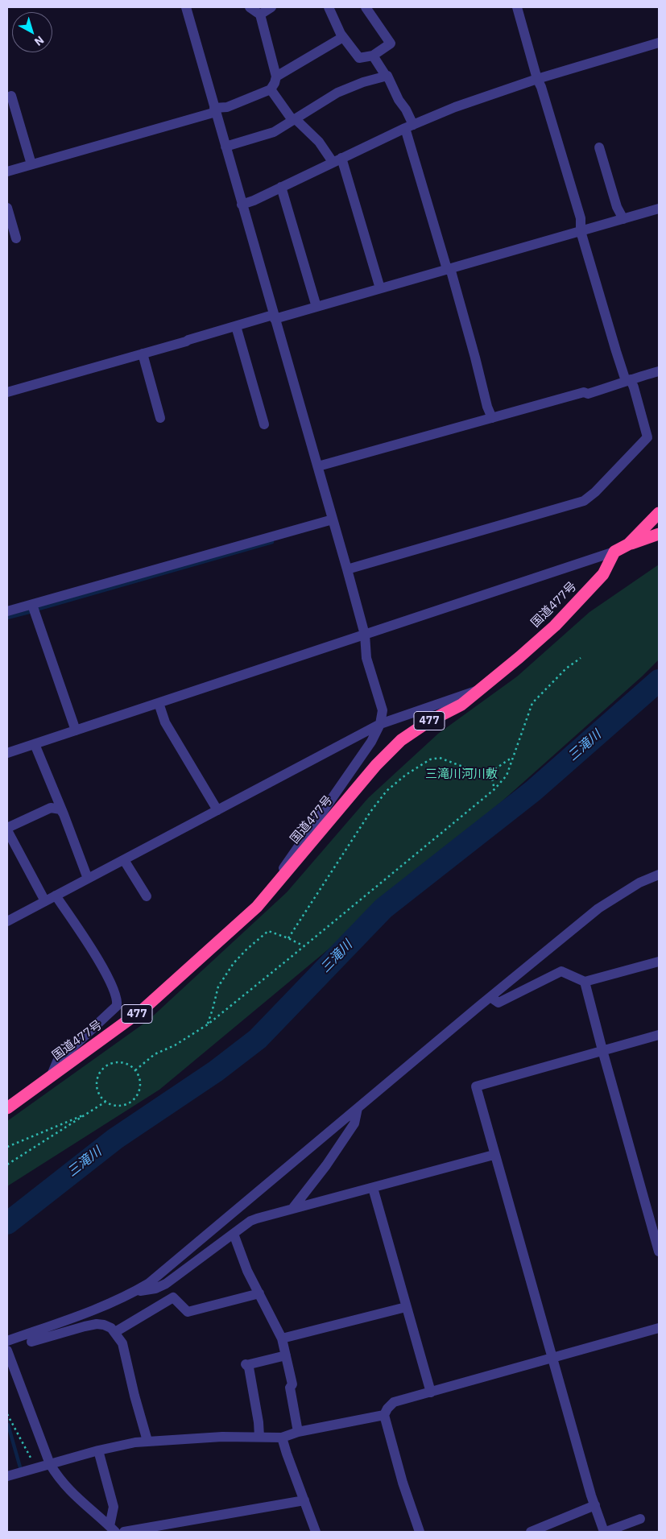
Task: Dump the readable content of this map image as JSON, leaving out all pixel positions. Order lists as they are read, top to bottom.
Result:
{
  "streets": {
    "highway": ["国道477号", "477"]
  },
  "water": ["三滝川"],
  "parks": ["三滝川河川敷"],
  "north": "bottom right"
}
